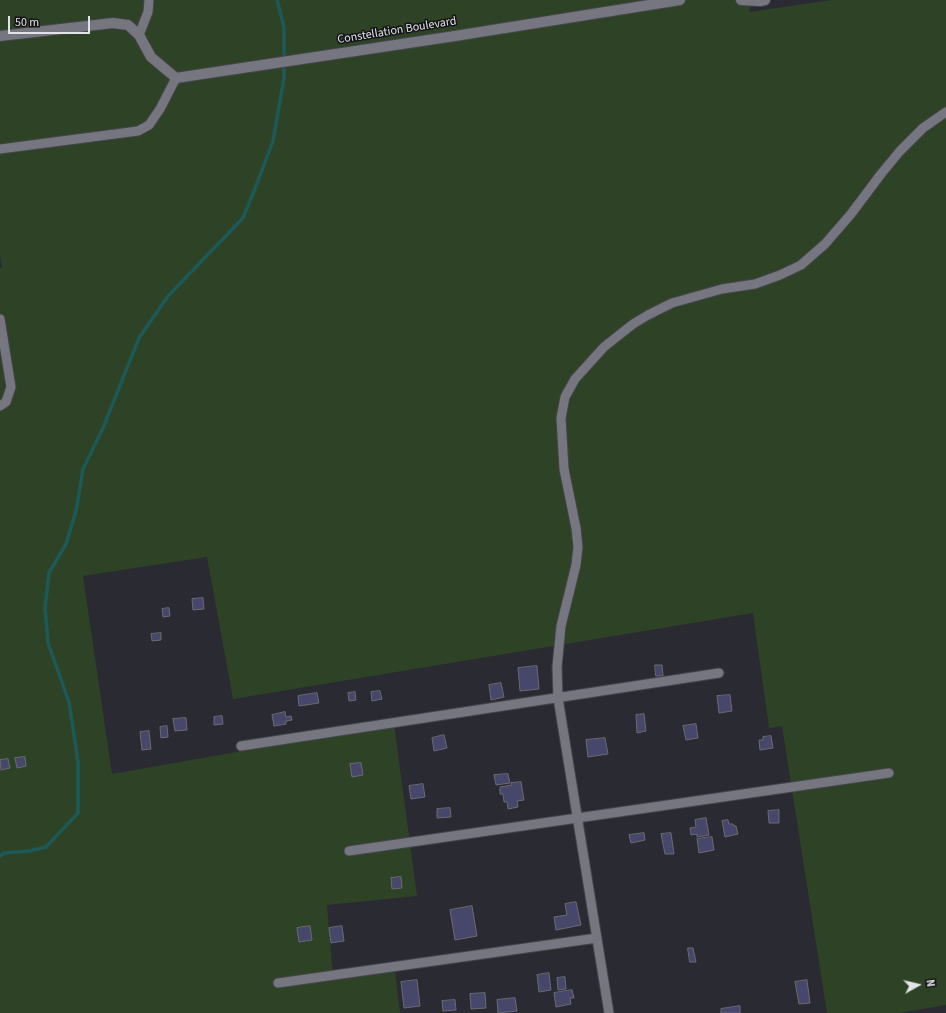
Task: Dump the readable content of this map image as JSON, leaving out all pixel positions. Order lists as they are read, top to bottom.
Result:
{
  "streets": {
    "street": ["Constellation Boulevard"]
  },
  "scale_bar": "50 m",
  "north": "right"
}
